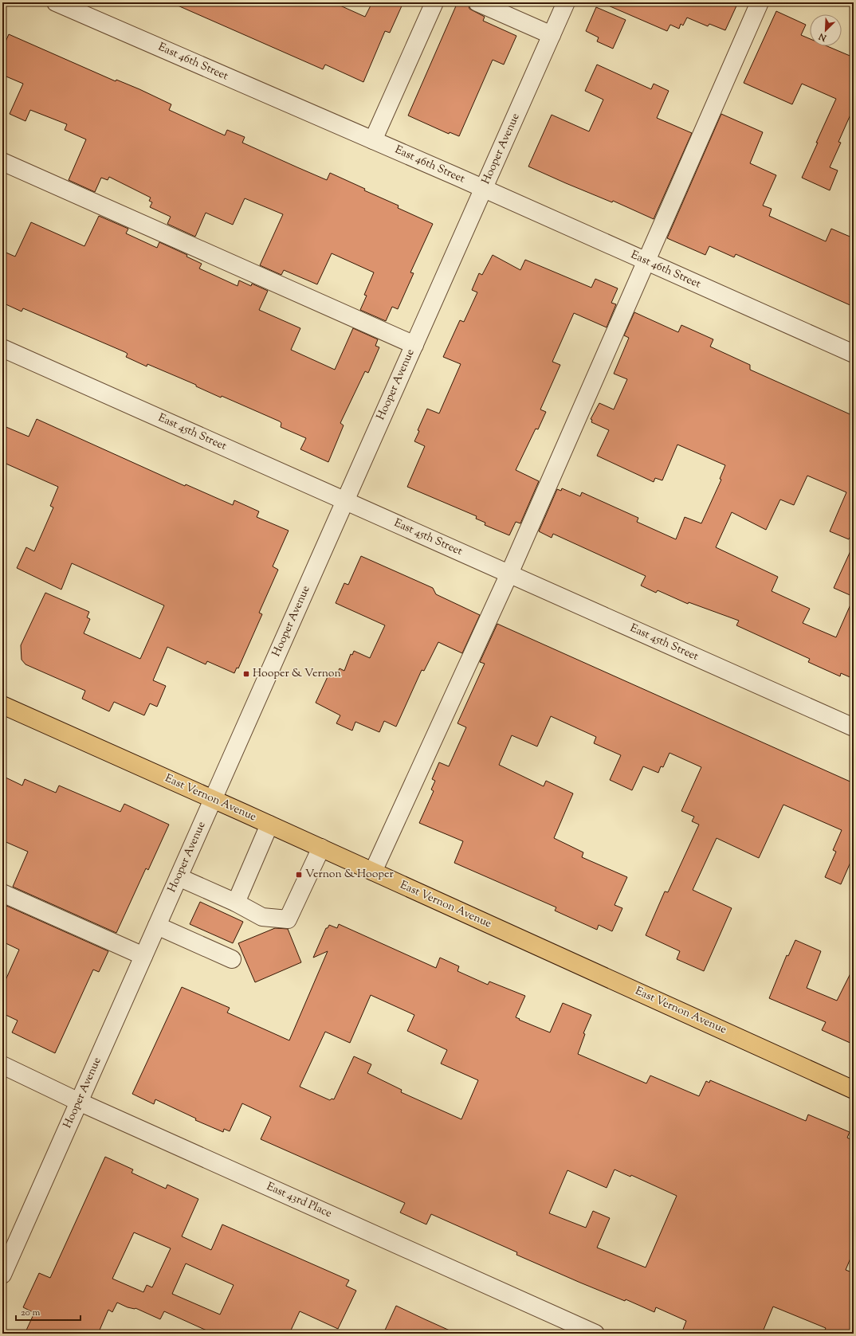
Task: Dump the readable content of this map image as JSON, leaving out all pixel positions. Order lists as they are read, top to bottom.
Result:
{
  "streets": {
    "main road": ["East Vernon Avenue"],
    "street": [
      "East 46th Street",
      "Hooper Avenue",
      "East 45th Street",
      "East 43rd Place"
    ]
  },
  "crossings": [
    ["East 46th Street", "Hooper Avenue"],
    ["Hooper Avenue", "East 45th Street"],
    ["Hooper Avenue", "East Vernon Avenue"],
    ["Hooper Avenue", "East 43rd Place"]
  ],
  "places": {
    "transit": ["Hooper & Vernon", "Vernon & Hooper"]
  },
  "scale_bar": "20 m",
  "north": "bottom left"
}
